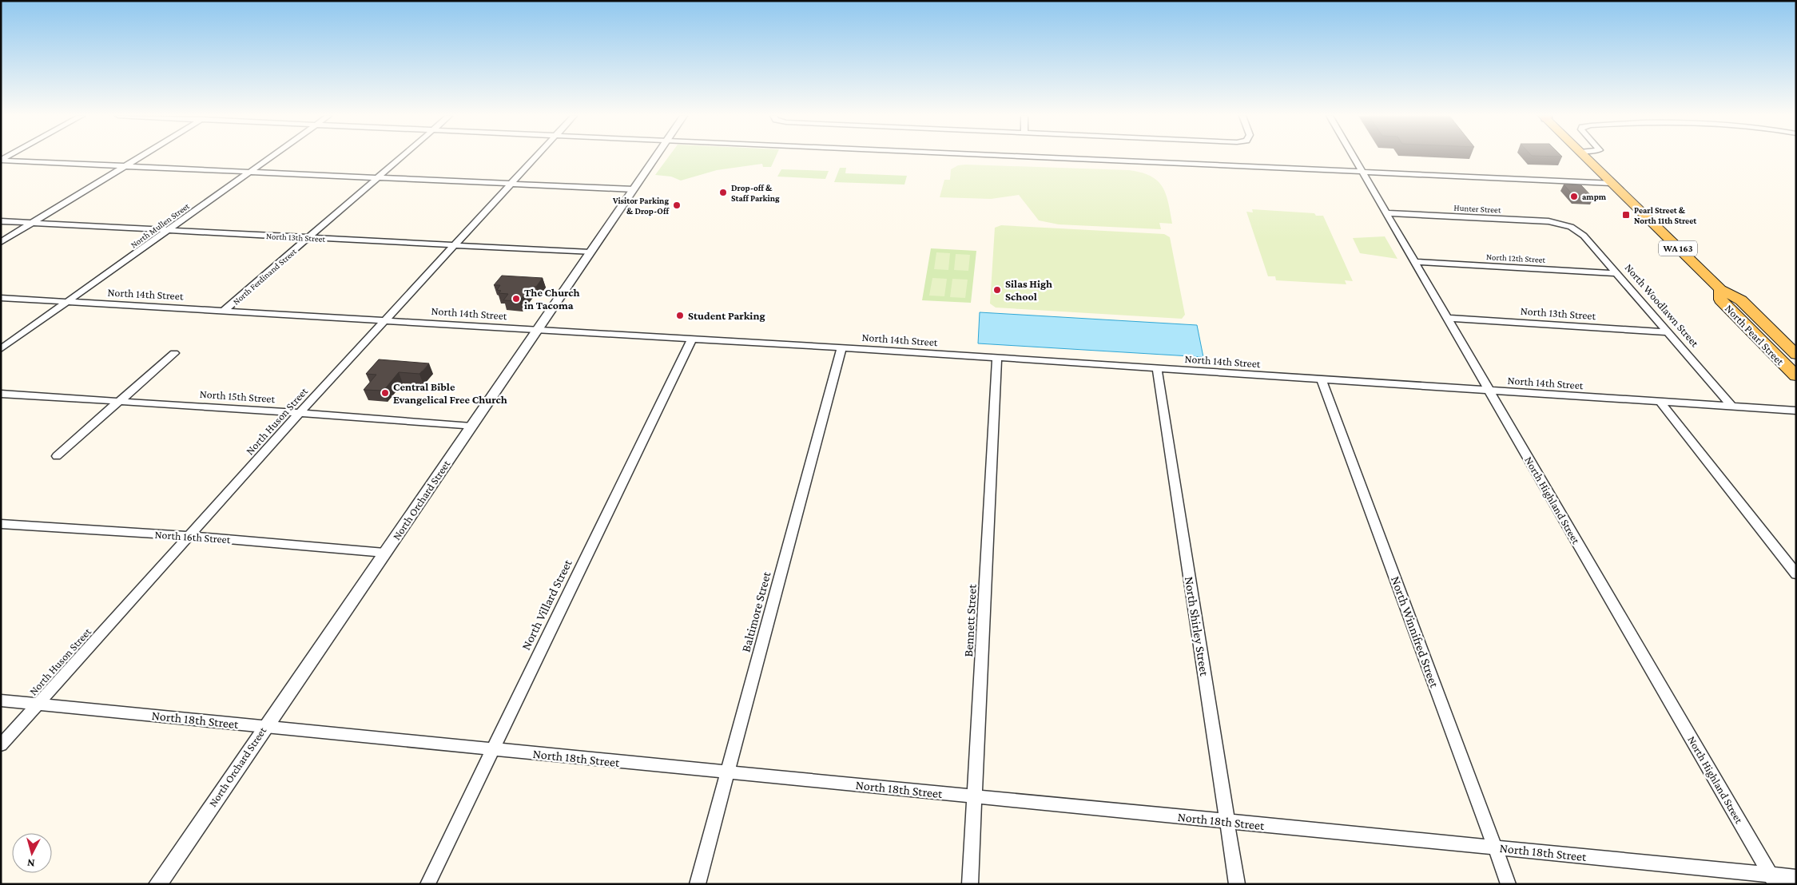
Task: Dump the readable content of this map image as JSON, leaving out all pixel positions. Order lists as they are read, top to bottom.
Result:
{
  "streets": {
    "main road": ["WA 163", "North Pearl Street"],
    "street": [
      "Hunter Street",
      "North Mullen Street",
      "North 13th Street",
      "North 12th Street",
      "North Ferdinand Street",
      "North 14th Street",
      "North Woodlawn Street",
      "North 15th Street",
      "North Huson Street",
      "North Orchard Street",
      "North Highland Street",
      "North 16th Street",
      "North Villard Street",
      "Baltimore Street",
      "Bennett Street",
      "North Shirley Street",
      "North Winnifred Street",
      "North 18th Street"
    ]
  },
  "crossings": [
    ["Hunter Street", "North Woodlawn Street"],
    ["Hunter Street", "North Highland Street"],
    ["North Mullen Street", "North 13th Street"],
    ["North Mullen Street", "North 14th Street"],
    ["North 13th Street", "North Ferdinand Street"],
    ["North 13th Street", "North Woodlawn Street"],
    ["North 13th Street", "North Huson Street"],
    ["North 13th Street", "North Orchard Street"],
    ["North 13th Street", "North Highland Street"],
    ["North 12th Street", "North Woodlawn Street"],
    ["North 12th Street", "North Highland Street"],
    ["North Ferdinand Street", "North 14th Street"],
    ["North 14th Street", "North Woodlawn Street"],
    ["North 14th Street", "North Huson Street"],
    ["North 14th Street", "North Orchard Street"],
    ["North 14th Street", "North Highland Street"],
    ["North 14th Street", "North Villard Street"],
    ["North 14th Street", "Baltimore Street"],
    ["North 14th Street", "Bennett Street"],
    ["North 14th Street", "North Shirley Street"],
    ["North 14th Street", "North Winnifred Street"],
    ["North 15th Street", "North Huson Street"],
    ["North 15th Street", "North Orchard Street"],
    ["North Huson Street", "North 16th Street"],
    ["North Huson Street", "North 18th Street"],
    ["North Orchard Street", "North 16th Street"],
    ["North Orchard Street", "North 18th Street"],
    ["North Highland Street", "North 18th Street"],
    ["North Villard Street", "North 18th Street"],
    ["Baltimore Street", "North 18th Street"],
    ["Bennett Street", "North 18th Street"],
    ["North Shirley Street", "North 18th Street"],
    ["North Winnifred Street", "North 18th Street"]
  ],
  "places": {
    "other": [
      "Drop-off & Staff Parking",
      "ampm",
      "Visitor Parking & Drop-Off",
      "Silas High School",
      "The Church in Tacoma",
      "Student Parking",
      "Central Bible Evangelical Free Church"
    ],
    "transit": ["Pearl Street & North 11th Street"]
  },
  "north": "bottom"
}
